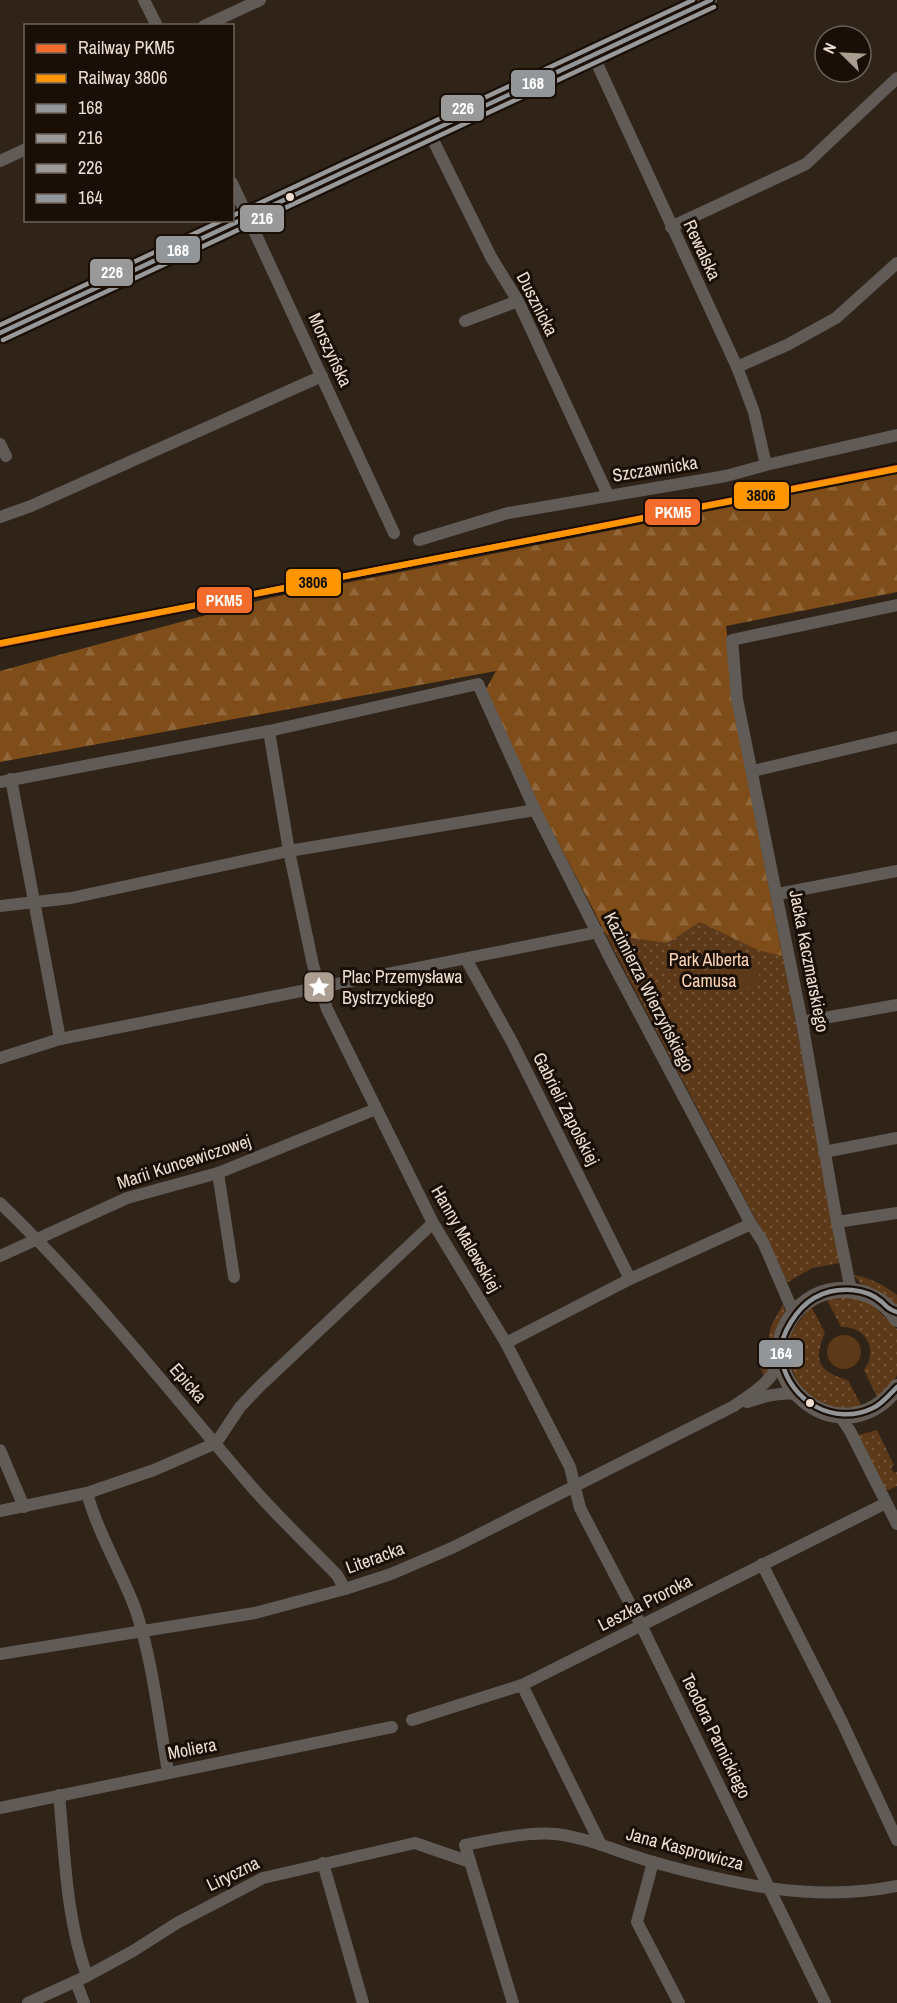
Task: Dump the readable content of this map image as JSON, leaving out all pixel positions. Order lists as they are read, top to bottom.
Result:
{
  "streets": {
    "street": [
      "Rewalska",
      "Dusznicka",
      "Morszyńska",
      "Szczawnicka",
      "Jacka Kaczmarskiego",
      "Kazimierza Wierzyńskiego",
      "Gabrieli Zapolskiej",
      "Marii Kuncewiczowej",
      "Hanny Malewskiej",
      "Epicka",
      "Literacka",
      "Leszka Proroka",
      "Teodora Parnickiego",
      "Moliera",
      "Jana Kasprowicza",
      "Liryczna"
    ]
  },
  "crossings": [
    ["Rewalska", "Szczawnicka"],
    ["Dusznicka", "Szczawnicka"],
    ["Kazimierza Wierzyńskiego", "Hanny Malewskiej"],
    ["Marii Kuncewiczowej", "Hanny Malewskiej"],
    ["Marii Kuncewiczowej", "Epicka"],
    ["Hanny Malewskiej", "Literacka"],
    ["Hanny Malewskiej", "Teodora Parnickiego"],
    ["Epicka", "Literacka"],
    ["Literacka", "Teodora Parnickiego"],
    ["Leszka Proroka", "Teodora Parnickiego"],
    ["Teodora Parnickiego", "Jana Kasprowicza"],
    ["Jana Kasprowicza", "Liryczna"]
  ],
  "parks": ["Park Alberta Camusa"],
  "places": {
    "place": ["Plac Przemysława Bystrzyckiego"]
  },
  "lines": [
    "transit line 168",
    "transit line 226",
    "transit line 216",
    "rail line PKM5",
    "rail line 3806",
    "transit line 164"
  ],
  "legend": [
    "Railway PKM5",
    "Railway 3806",
    "168",
    "216",
    "226",
    "164"
  ],
  "north": "top left"
}
